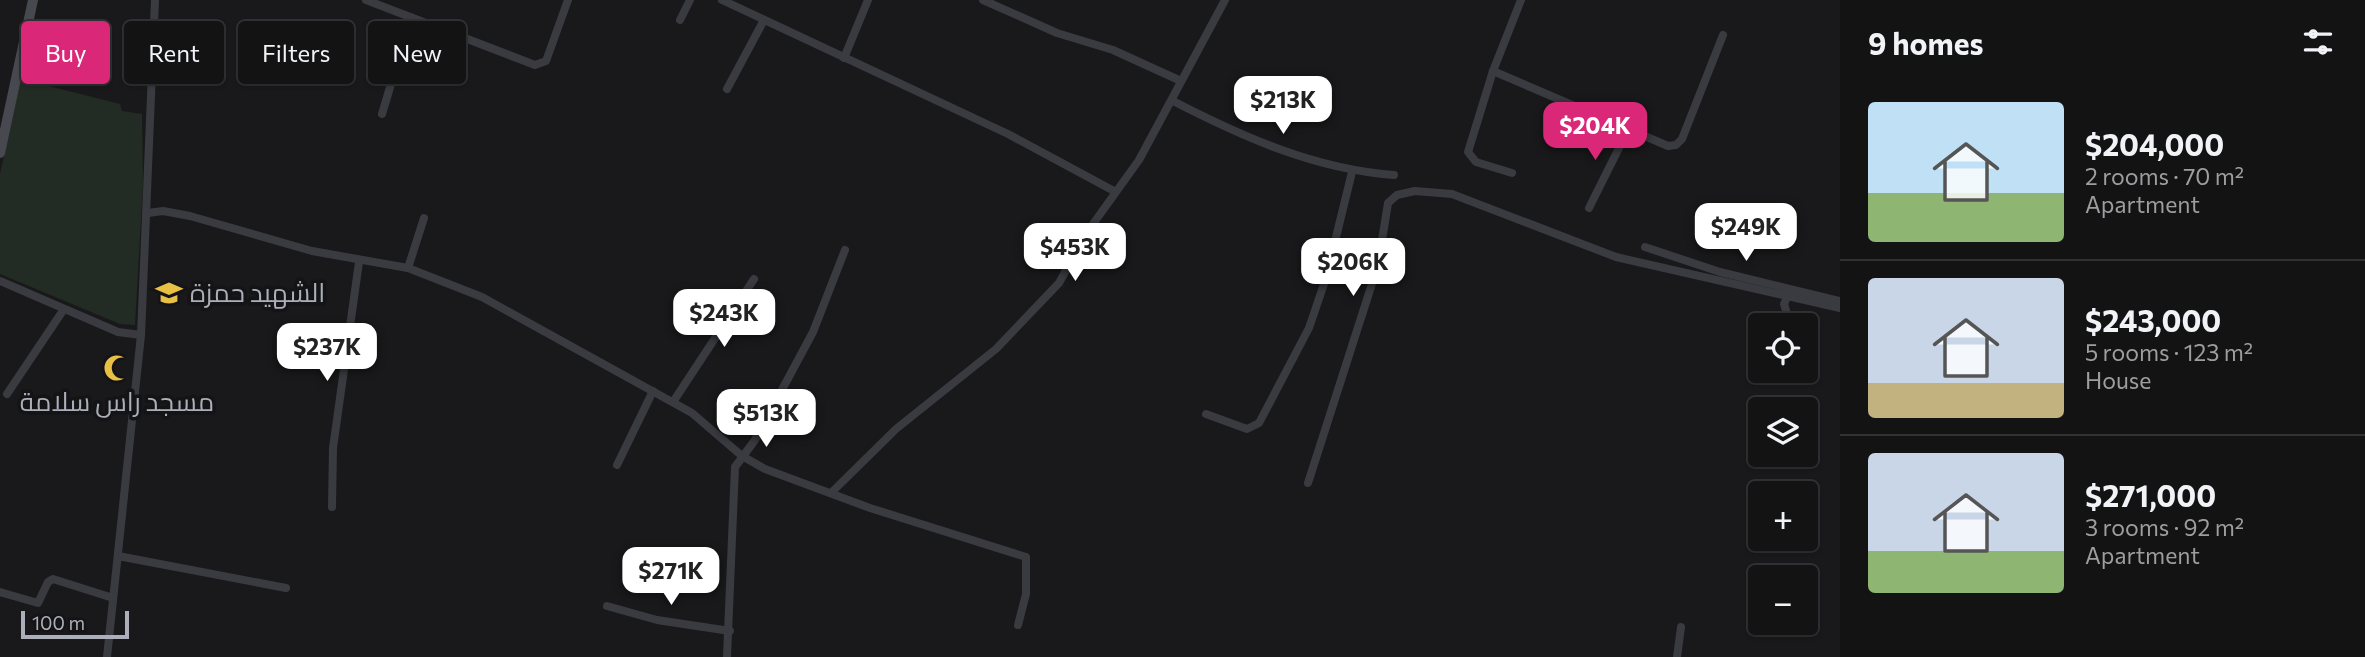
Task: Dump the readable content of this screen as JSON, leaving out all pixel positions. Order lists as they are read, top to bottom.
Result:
{
  "places": {
    "school or university": ["الشهيد حمزة"],
    "mosque": ["مسجد راس سلامة"]
  },
  "scale_bar": "100 m",
  "page": {
    "heading": "9 homes",
    "chip": [
      "Buy",
      "Rent",
      "Filters",
      "New"
    ],
    "price": [
      "$213K",
      "$204K",
      "$249K",
      "$453K",
      "$206K",
      "$243K",
      "$237K",
      "$513K",
      "$271K"
    ],
    "list": [
      {
        "name": "$204,000",
        "note": "2 rooms · 70 m² · Apartment"
      },
      {
        "name": "$243,000",
        "note": "5 rooms · 123 m² · House"
      },
      {
        "name": "$271,000",
        "note": "3 rooms · 92 m² · Apartment"
      }
    ],
    "map_buttons": ["+", "−"],
    "scale": "100 m"
  }
}
